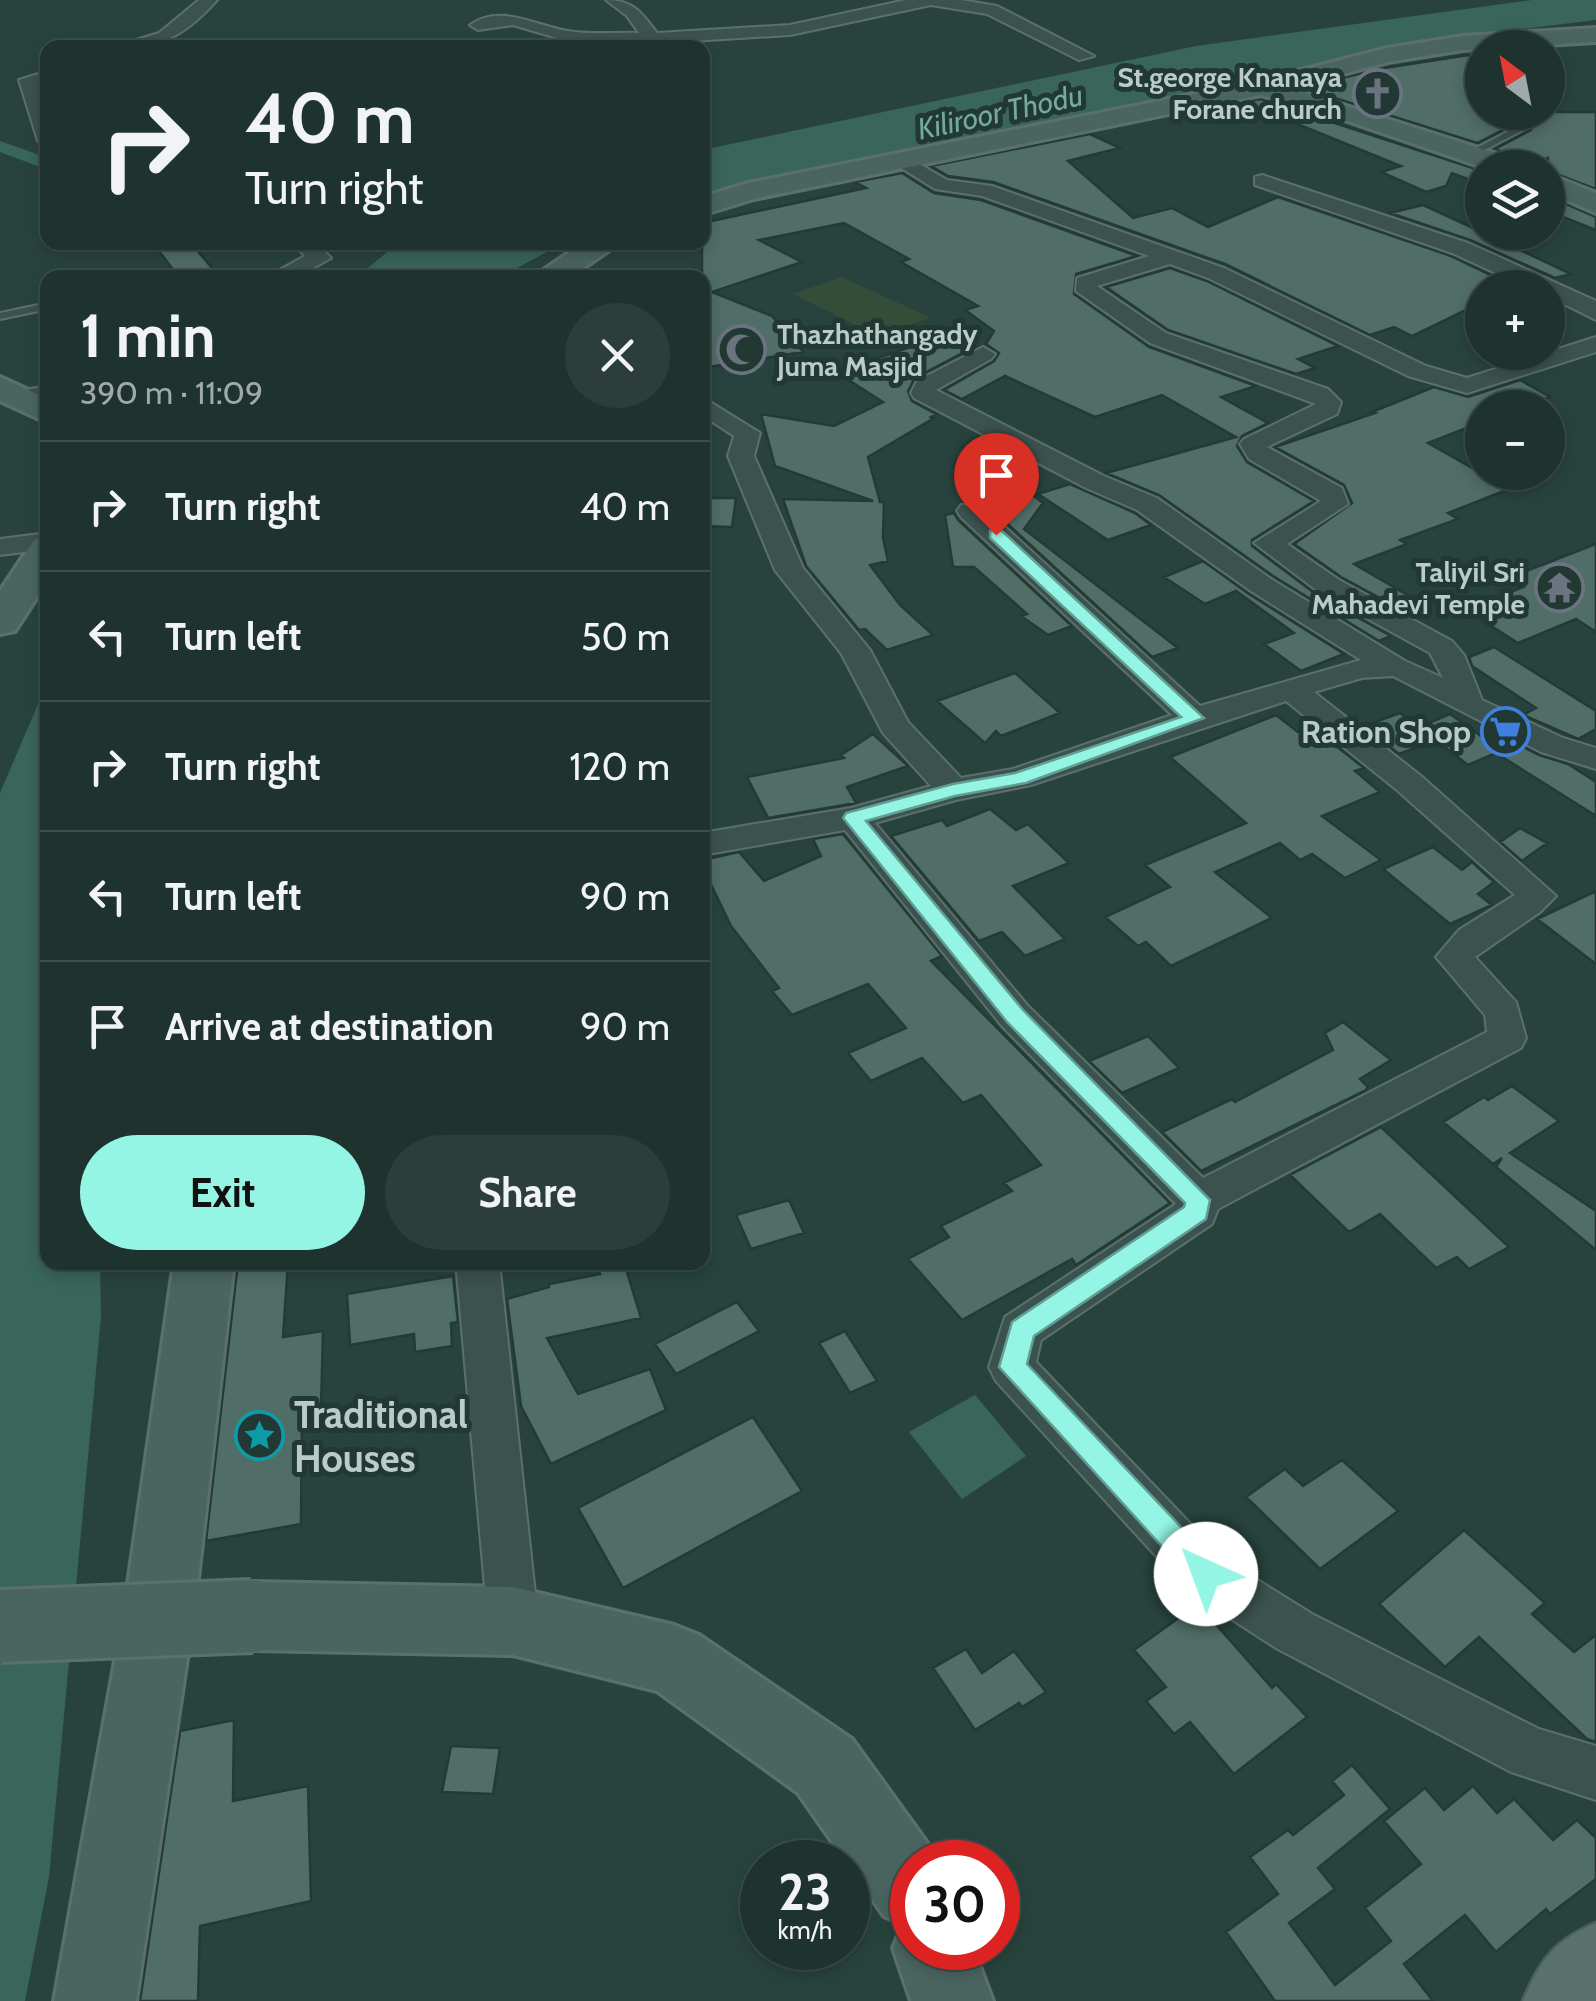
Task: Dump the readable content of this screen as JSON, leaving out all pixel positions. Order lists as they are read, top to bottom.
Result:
{
  "water": ["Kiliroor Thodu"],
  "places": {
    "church": ["St.george Knanaya Forane church"],
    "mosque": ["Thazhathangady Juma Masjid"],
    "temple": ["Taliyil Sri Mahadevi Temple"],
    "supermarket": ["Ration Shop"],
    "place": ["Traditional Houses"]
  },
  "north": "top left",
  "page": {
    "map_buttons": ["+", "−"],
    "turn": ["40 m", "Turn right"],
    "heading": ["1 min", "390 m · 11:09"],
    "list": [
      {
        "name": "Turn right",
        "value": "40 m"
      },
      {
        "name": "Turn left",
        "value": "50 m"
      },
      {
        "name": "Turn right",
        "value": "120 m"
      },
      {
        "name": "Turn left",
        "value": "90 m"
      },
      {
        "name": "Arrive at destination",
        "value": "90 m"
      }
    ],
    "buttons": ["Exit", "Share"],
    "speed": "23 km/h",
    "limit": "30"
  }
}
